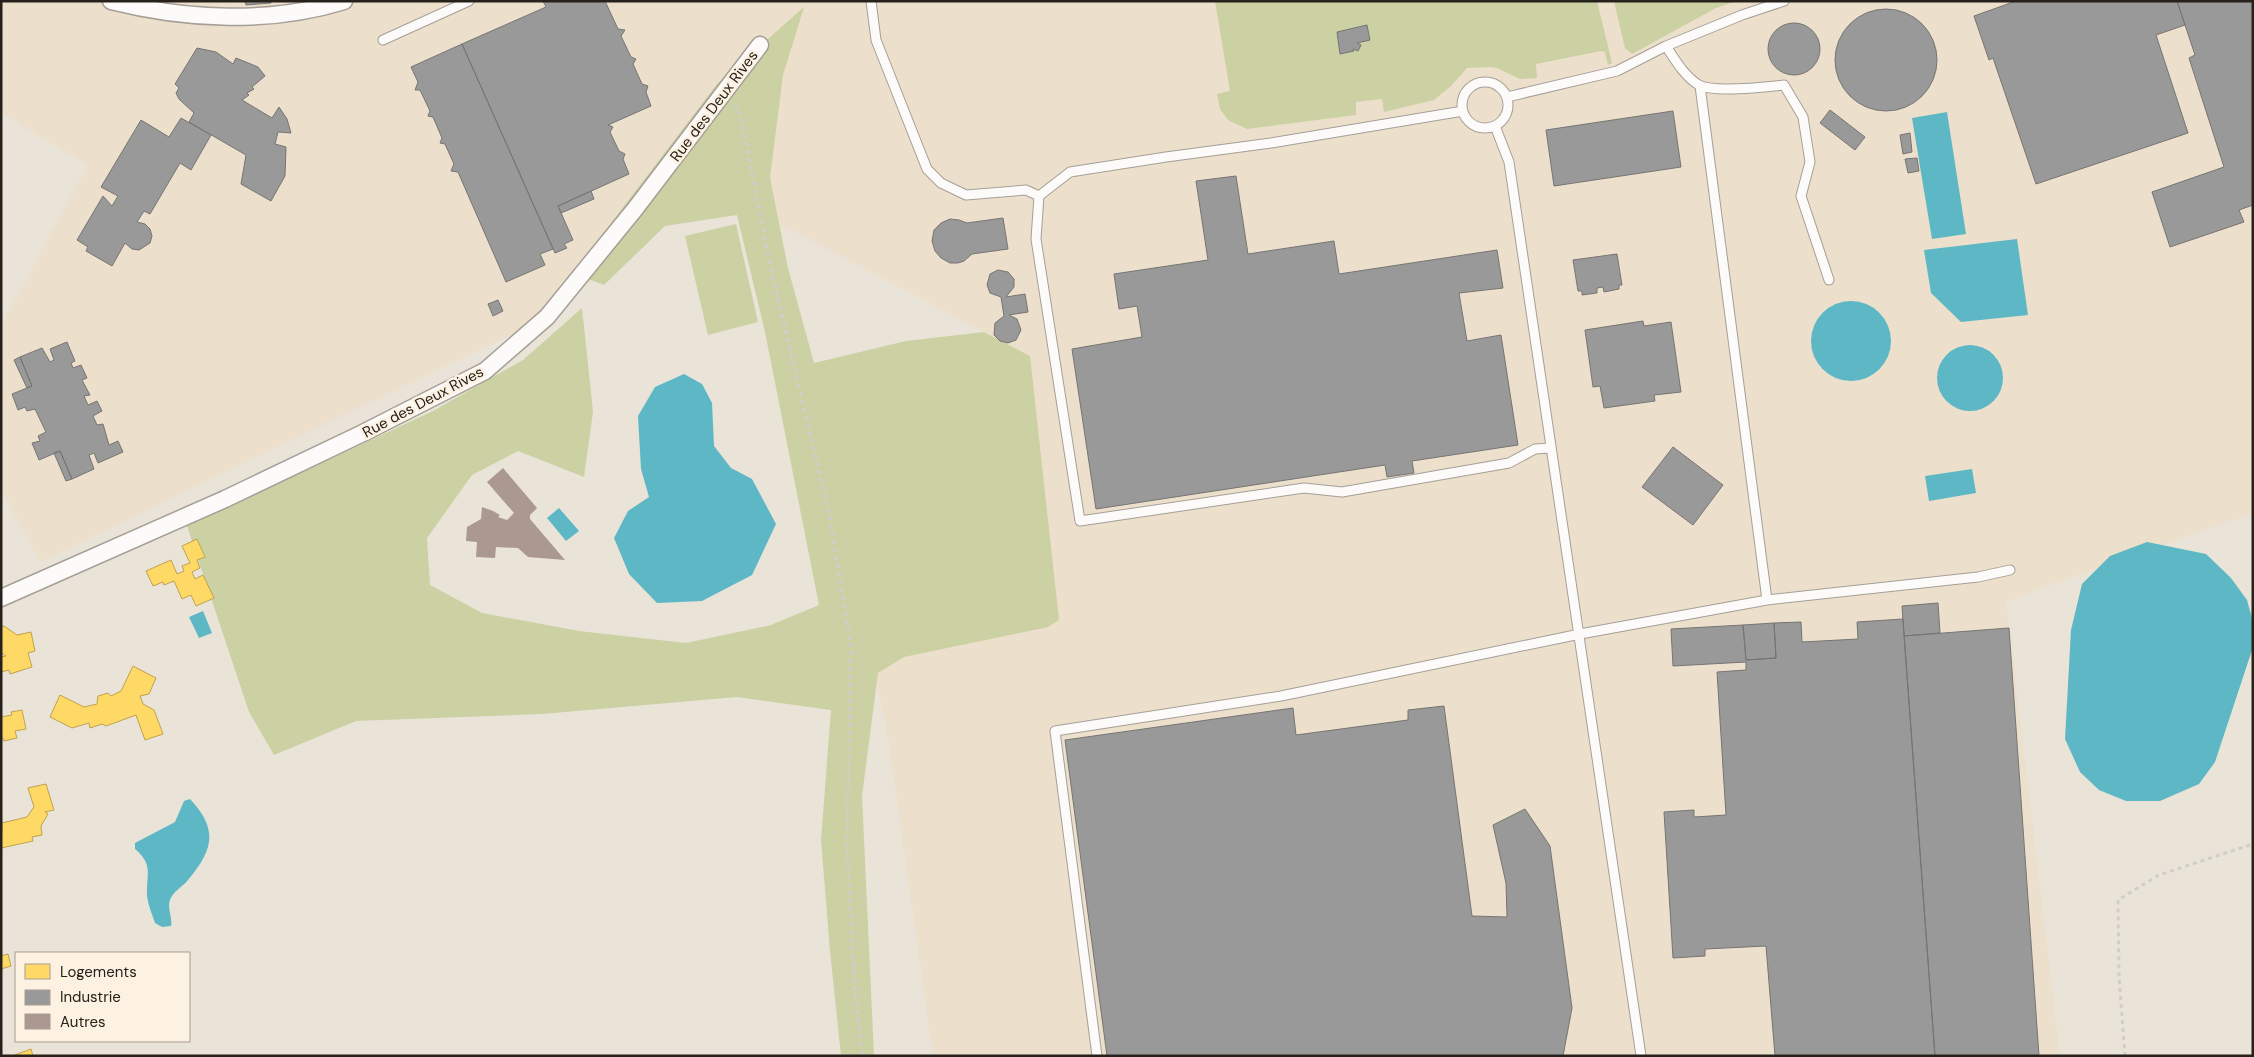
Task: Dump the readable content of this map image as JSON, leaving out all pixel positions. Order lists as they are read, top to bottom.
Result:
{
  "streets": {
    "street": ["Rue des Deux Rives"]
  },
  "legend": ["Logements", "Industrie", "Autres"]
}
